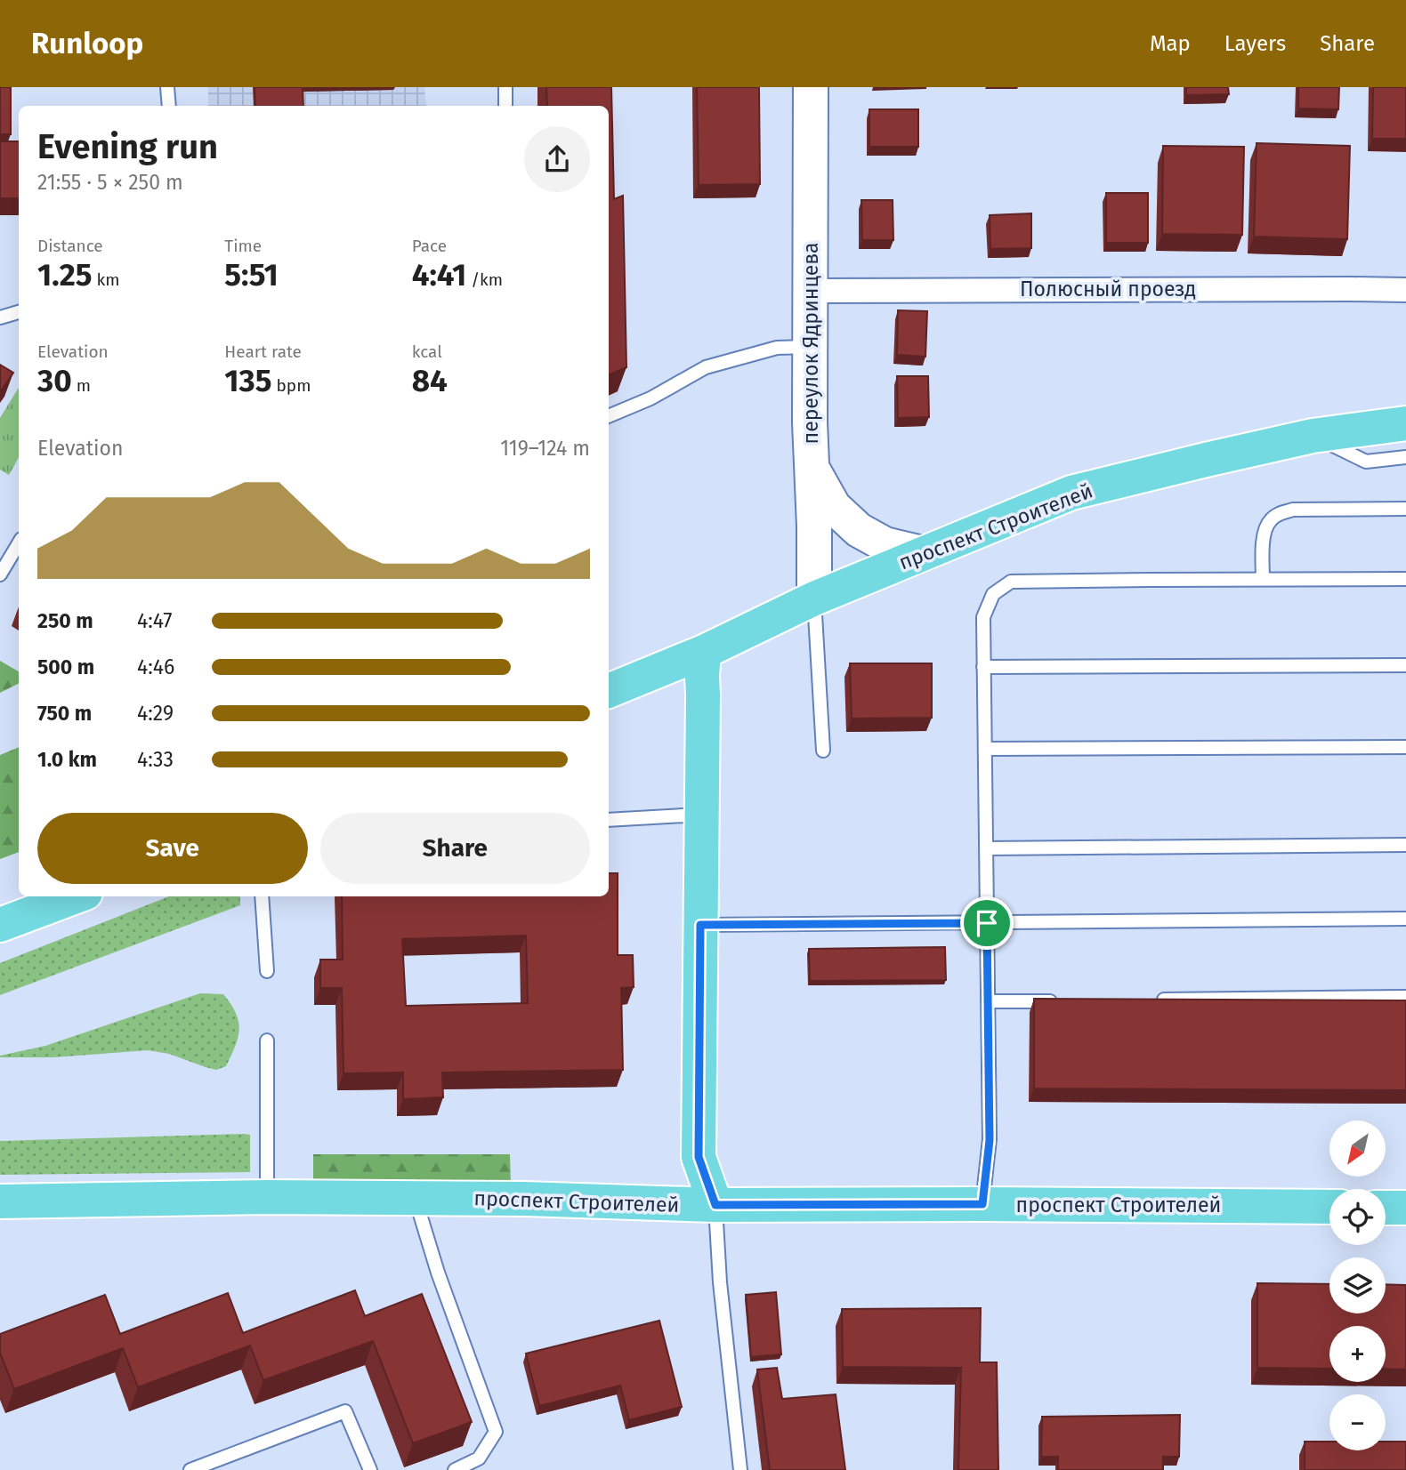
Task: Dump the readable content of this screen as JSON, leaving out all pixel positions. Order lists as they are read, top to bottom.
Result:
{
  "streets": {
    "main road": ["проспект Строителей"],
    "street": ["Полюсный проезд", "переулок Ядринцева"]
  },
  "crossings": [
    ["Полюсный проезд", "переулок Ядринцева"],
    ["переулок Ядринцева", "проспект Строителей"]
  ],
  "north": "bottom left",
  "page": {
    "header": "Runloop",
    "nav": ["Map", "Layers", "Share"],
    "heading": ["Evening run", "21:55 · 5 × 250 m"],
    "stats": [
      ["Distance", "1.25 km"],
      ["Time", "5:51"],
      ["Pace", "4:41 /km"],
      ["Elevation", "30 m"],
      ["Heart rate", "135 bpm"],
      ["kcal", "84"]
    ],
    "chart": ["Elevation", "119–124 m"],
    "list": [
      {
        "name": "250 m",
        "note": "4:47"
      },
      {
        "name": "500 m",
        "note": "4:46"
      },
      {
        "name": "750 m",
        "note": "4:29"
      },
      {
        "name": "1.0 km",
        "note": "4:33"
      }
    ],
    "buttons": ["Save", "Share"],
    "map_buttons": ["+", "−"]
  }
}
